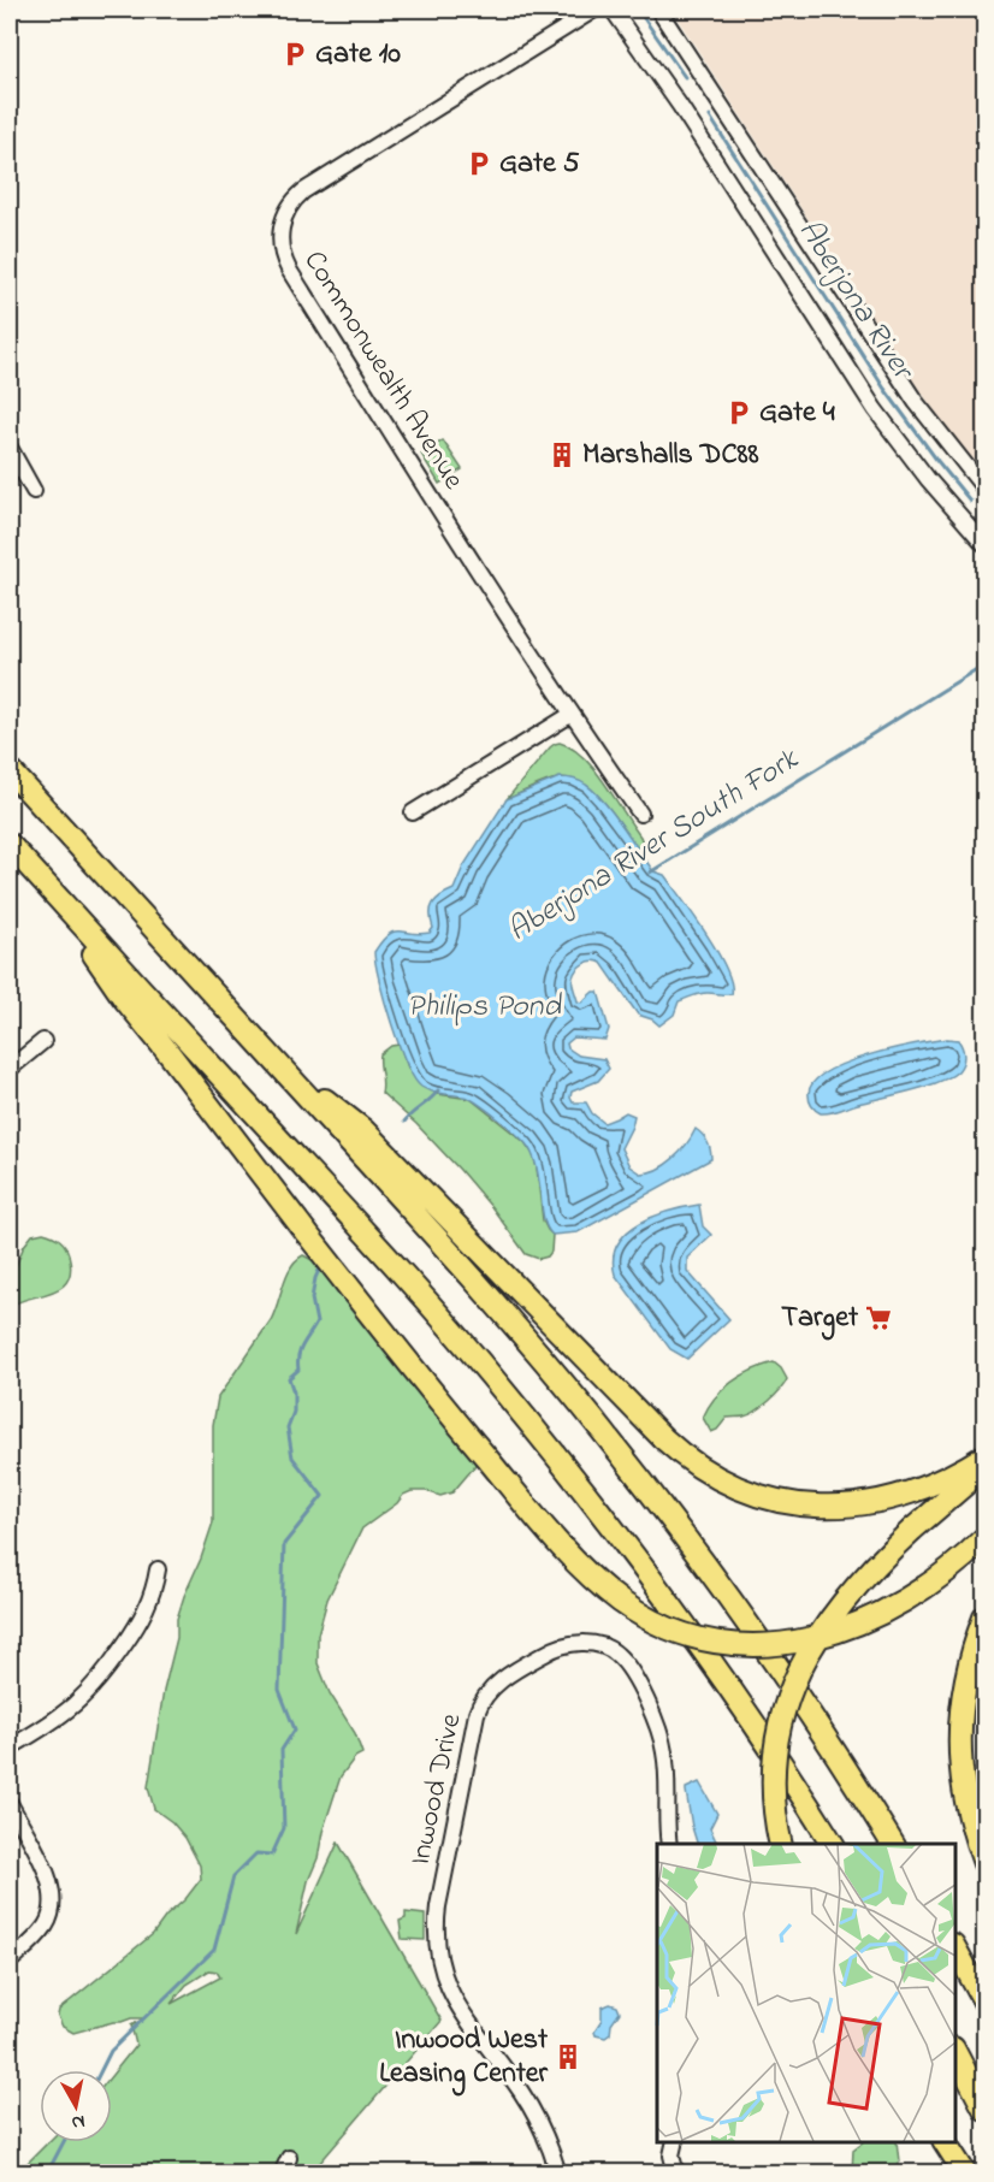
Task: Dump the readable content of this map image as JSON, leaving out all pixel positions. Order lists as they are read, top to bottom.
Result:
{
  "streets": {
    "street": ["Commonwealth Avenue", "Inwood Drive"]
  },
  "water": ["Aberjona River", "Aberjona River South Fork", "Philips Pond"],
  "places": {
    "parking": ["Gate 10", "Gate 5", "Gate 4"],
    "building": ["Marshalls DC88", "Inwood West Leasing Center"],
    "supermarket": ["Target"]
  },
  "north": "bottom"
}
